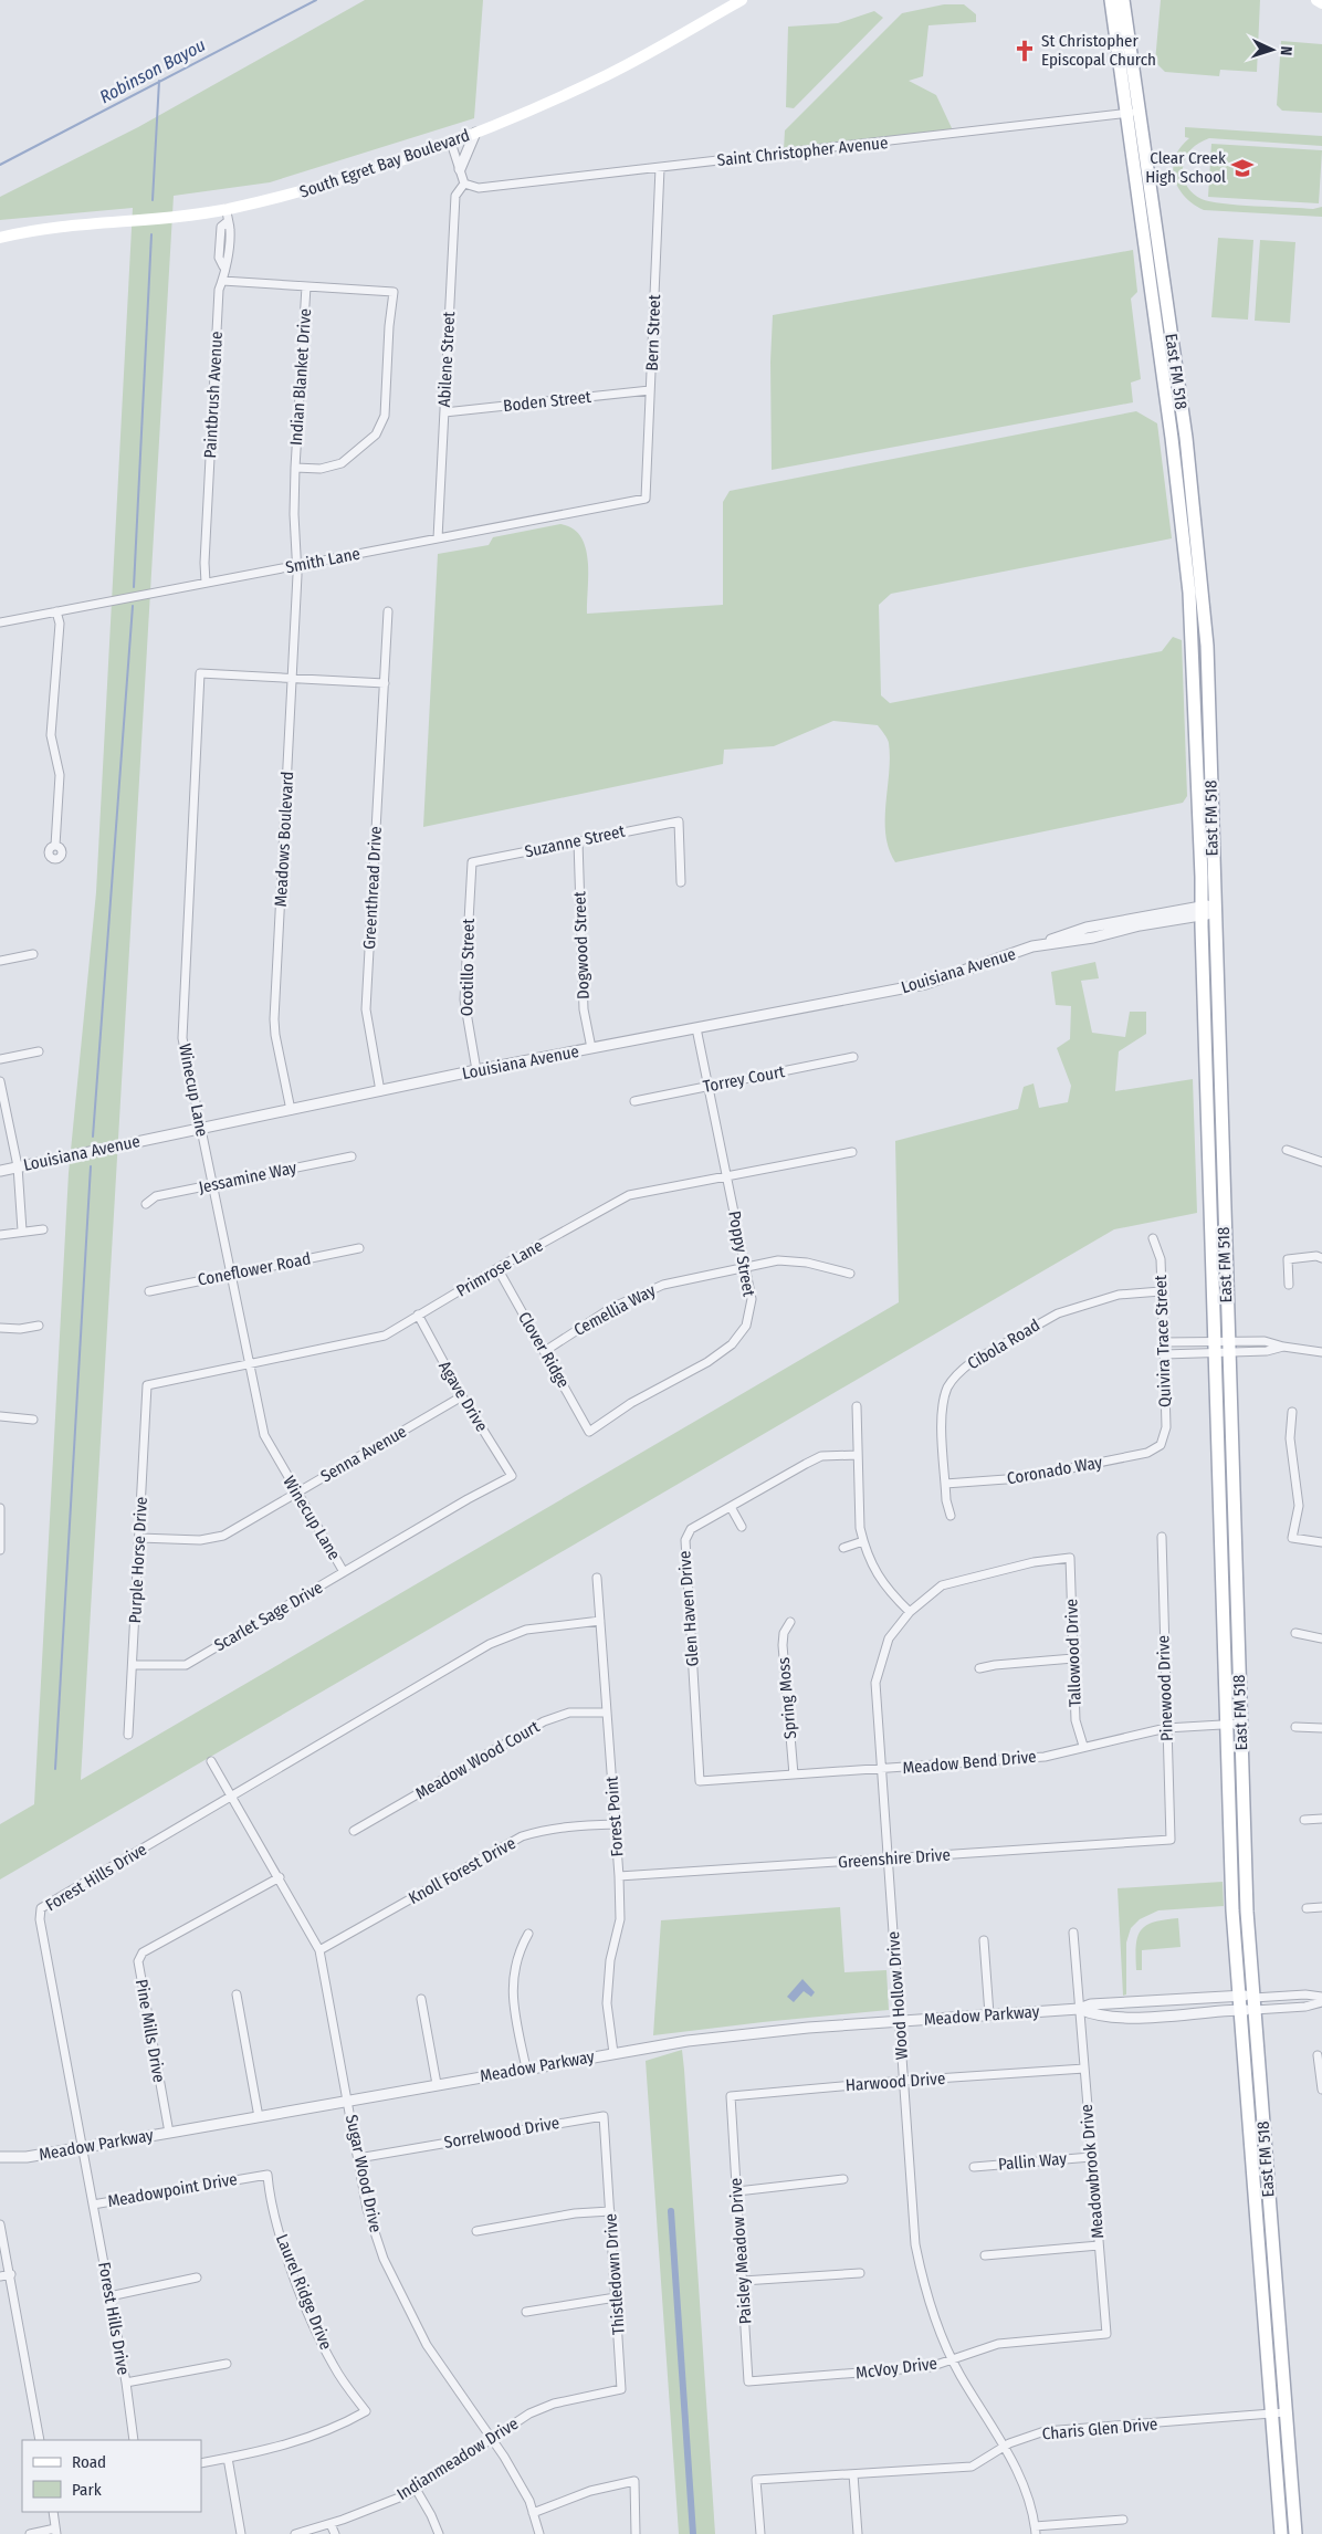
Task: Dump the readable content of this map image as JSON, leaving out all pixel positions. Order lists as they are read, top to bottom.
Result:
{
  "streets": {
    "main road": ["South Egret Bay Boulevard", "East FM 518"],
    "street": [
      "Saint Christopher Avenue",
      "Bern Street",
      "Abilene Street",
      "Indian Blanket Drive",
      "Paintbrush Avenue",
      "Boden Street",
      "Smith Lane",
      "Meadows Boulevard",
      "Suzanne Street",
      "Greenthread Drive",
      "Dogwood Street",
      "Ocotillo Street",
      "Louisiana Avenue",
      "Torrey Court",
      "Winecup Lane",
      "Jessamine Way",
      "Poppy Street",
      "Primrose Lane",
      "Coneflower Road",
      "Cemellia Way",
      "Quivira Trace Street",
      "Cibola Road",
      "Clover Ridge",
      "Agave Drive",
      "Senna Avenue",
      "Coronado Way",
      "Purple Horse Drive",
      "Glen Haven Drive",
      "Scarlet Sage Drive",
      "Tallowood Drive",
      "Pinewood Drive",
      "Spring Moss",
      "Meadow Wood Court",
      "Meadow Bend Drive",
      "Forest Point",
      "Greenshire Drive",
      "Knoll Forest Drive",
      "Forest Hills Drive",
      "Wood Hollow Drive",
      "Meadow Parkway",
      "Pine Mills Drive",
      "Harwood Drive",
      "Sorrelwood Drive",
      "Pallin Way",
      "Meadowbrook Drive",
      "Sugar Wood Drive",
      "Meadowpoint Drive",
      "Paisley Meadow Drive",
      "Thistledown Drive",
      "Laurel Ridge Drive",
      "McVoy Drive",
      "Charis Glen Drive",
      "Indianmeadow Drive"
    ]
  },
  "crossings": [
    ["Saint Christopher Avenue", "Bern Street"],
    ["Saint Christopher Avenue", "Abilene Street"],
    ["Saint Christopher Avenue", "East FM 518"],
    ["South Egret Bay Boulevard", "Paintbrush Avenue"],
    ["Bern Street", "Boden Street"],
    ["Bern Street", "Smith Lane"],
    ["Abilene Street", "Boden Street"],
    ["Abilene Street", "Smith Lane"],
    ["East FM 518", "Louisiana Avenue"],
    ["East FM 518", "Meadow Bend Drive"],
    ["East FM 518", "Meadow Parkway"],
    ["East FM 518", "Charis Glen Drive"],
    ["Indian Blanket Drive", "Paintbrush Avenue"],
    ["Indian Blanket Drive", "Smith Lane"],
    ["Indian Blanket Drive", "Meadows Boulevard"],
    ["Paintbrush Avenue", "Smith Lane"],
    ["Smith Lane", "Meadows Boulevard"],
    ["Meadows Boulevard", "Louisiana Avenue"],
    ["Meadows Boulevard", "Winecup Lane"],
    ["Suzanne Street", "Dogwood Street"],
    ["Suzanne Street", "Ocotillo Street"],
    ["Greenthread Drive", "Louisiana Avenue"],
    ["Dogwood Street", "Louisiana Avenue"],
    ["Ocotillo Street", "Louisiana Avenue"],
    ["Louisiana Avenue", "Winecup Lane"],
    ["Louisiana Avenue", "Poppy Street"],
    ["Torrey Court", "Poppy Street"],
    ["Winecup Lane", "Jessamine Way"],
    ["Winecup Lane", "Primrose Lane"],
    ["Winecup Lane", "Coneflower Road"],
    ["Winecup Lane", "Senna Avenue"],
    ["Winecup Lane", "Scarlet Sage Drive"],
    ["Poppy Street", "Primrose Lane"],
    ["Poppy Street", "Cemellia Way"],
    ["Poppy Street", "Clover Ridge"],
    ["Primrose Lane", "Clover Ridge"],
    ["Primrose Lane", "Agave Drive"],
    ["Primrose Lane", "Purple Horse Drive"],
    ["Cemellia Way", "Clover Ridge"],
    ["Quivira Trace Street", "Cibola Road"],
    ["Quivira Trace Street", "Coronado Way"],
    ["Cibola Road", "Coronado Way"],
    ["Agave Drive", "Senna Avenue"],
    ["Agave Drive", "Scarlet Sage Drive"],
    ["Senna Avenue", "Purple Horse Drive"],
    ["Purple Horse Drive", "Scarlet Sage Drive"],
    ["Glen Haven Drive", "Meadow Bend Drive"],
    ["Tallowood Drive", "Meadow Bend Drive"],
    ["Tallowood Drive", "Wood Hollow Drive"],
    ["Pinewood Drive", "Meadow Bend Drive"],
    ["Pinewood Drive", "Greenshire Drive"],
    ["Spring Moss", "Meadow Bend Drive"],
    ["Meadow Wood Court", "Forest Point"],
    ["Meadow Bend Drive", "Wood Hollow Drive"],
    ["Forest Point", "Greenshire Drive"],
    ["Forest Point", "Knoll Forest Drive"],
    ["Forest Point", "Forest Hills Drive"],
    ["Forest Point", "Meadow Parkway"],
    ["Greenshire Drive", "Wood Hollow Drive"],
    ["Knoll Forest Drive", "Sugar Wood Drive"],
    ["Forest Hills Drive", "Meadow Parkway"],
    ["Forest Hills Drive", "Sugar Wood Drive"],
    ["Forest Hills Drive", "Meadowpoint Drive"],
    ["Wood Hollow Drive", "Meadow Parkway"],
    ["Wood Hollow Drive", "Harwood Drive"],
    ["Wood Hollow Drive", "McVoy Drive"],
    ["Wood Hollow Drive", "Charis Glen Drive"],
    ["Meadow Parkway", "Pine Mills Drive"],
    ["Meadow Parkway", "Meadowbrook Drive"],
    ["Meadow Parkway", "Sugar Wood Drive"],
    ["Pine Mills Drive", "Sugar Wood Drive"],
    ["Harwood Drive", "Meadowbrook Drive"],
    ["Harwood Drive", "Paisley Meadow Drive"],
    ["Sorrelwood Drive", "Sugar Wood Drive"],
    ["Sorrelwood Drive", "Thistledown Drive"],
    ["Pallin Way", "Meadowbrook Drive"],
    ["Meadowbrook Drive", "McVoy Drive"],
    ["Sugar Wood Drive", "Indianmeadow Drive"],
    ["Meadowpoint Drive", "Laurel Ridge Drive"],
    ["Paisley Meadow Drive", "McVoy Drive"],
    ["Thistledown Drive", "Indianmeadow Drive"]
  ],
  "water": ["Robinson Bayou"],
  "places": {
    "church": ["St Christopher Episcopal Church"],
    "school or university": ["Clear Creek High School"]
  },
  "legend": ["Road", "Park"],
  "north": "right"
}
